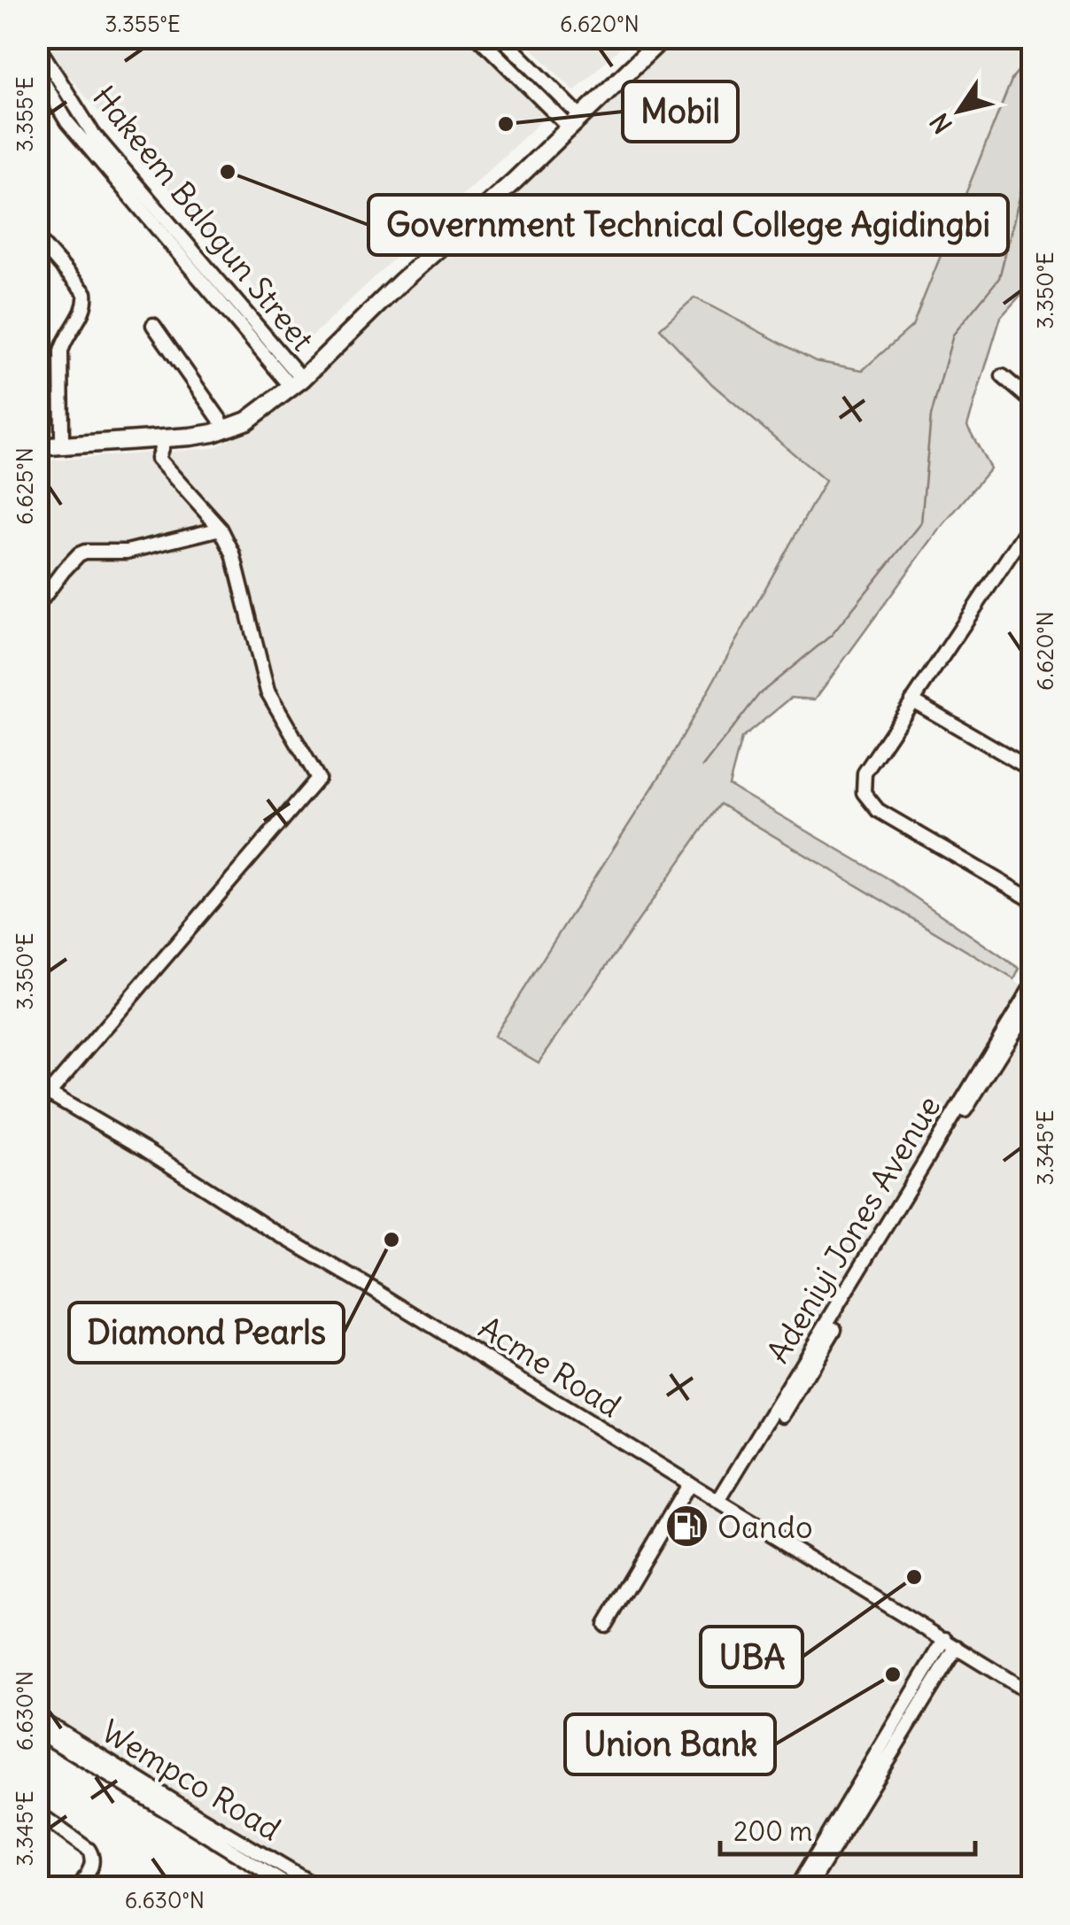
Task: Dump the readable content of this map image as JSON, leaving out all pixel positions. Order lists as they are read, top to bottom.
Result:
{
  "streets": {
    "street": [
      "Hakeem Balogun Street",
      "Adeniyi Jones Avenue",
      "Acme Road",
      "Wempco Road"
    ]
  },
  "crossings": [
    ["Adeniyi Jones Avenue", "Acme Road"]
  ],
  "places": {
    "other": [
      "Mobil",
      "Government Technical College Agidingbi",
      "Diamond Pearls",
      "UBA",
      "Union Bank"
    ],
    "fuel station": ["Oando"]
  },
  "scale_bar": "200 m",
  "north": "bottom left",
  "coordinates": [
    "3.355°E",
    "6.620°N",
    "3.350°E",
    "6.625°N",
    "3.345°E",
    "6.630°N"
  ]
}
